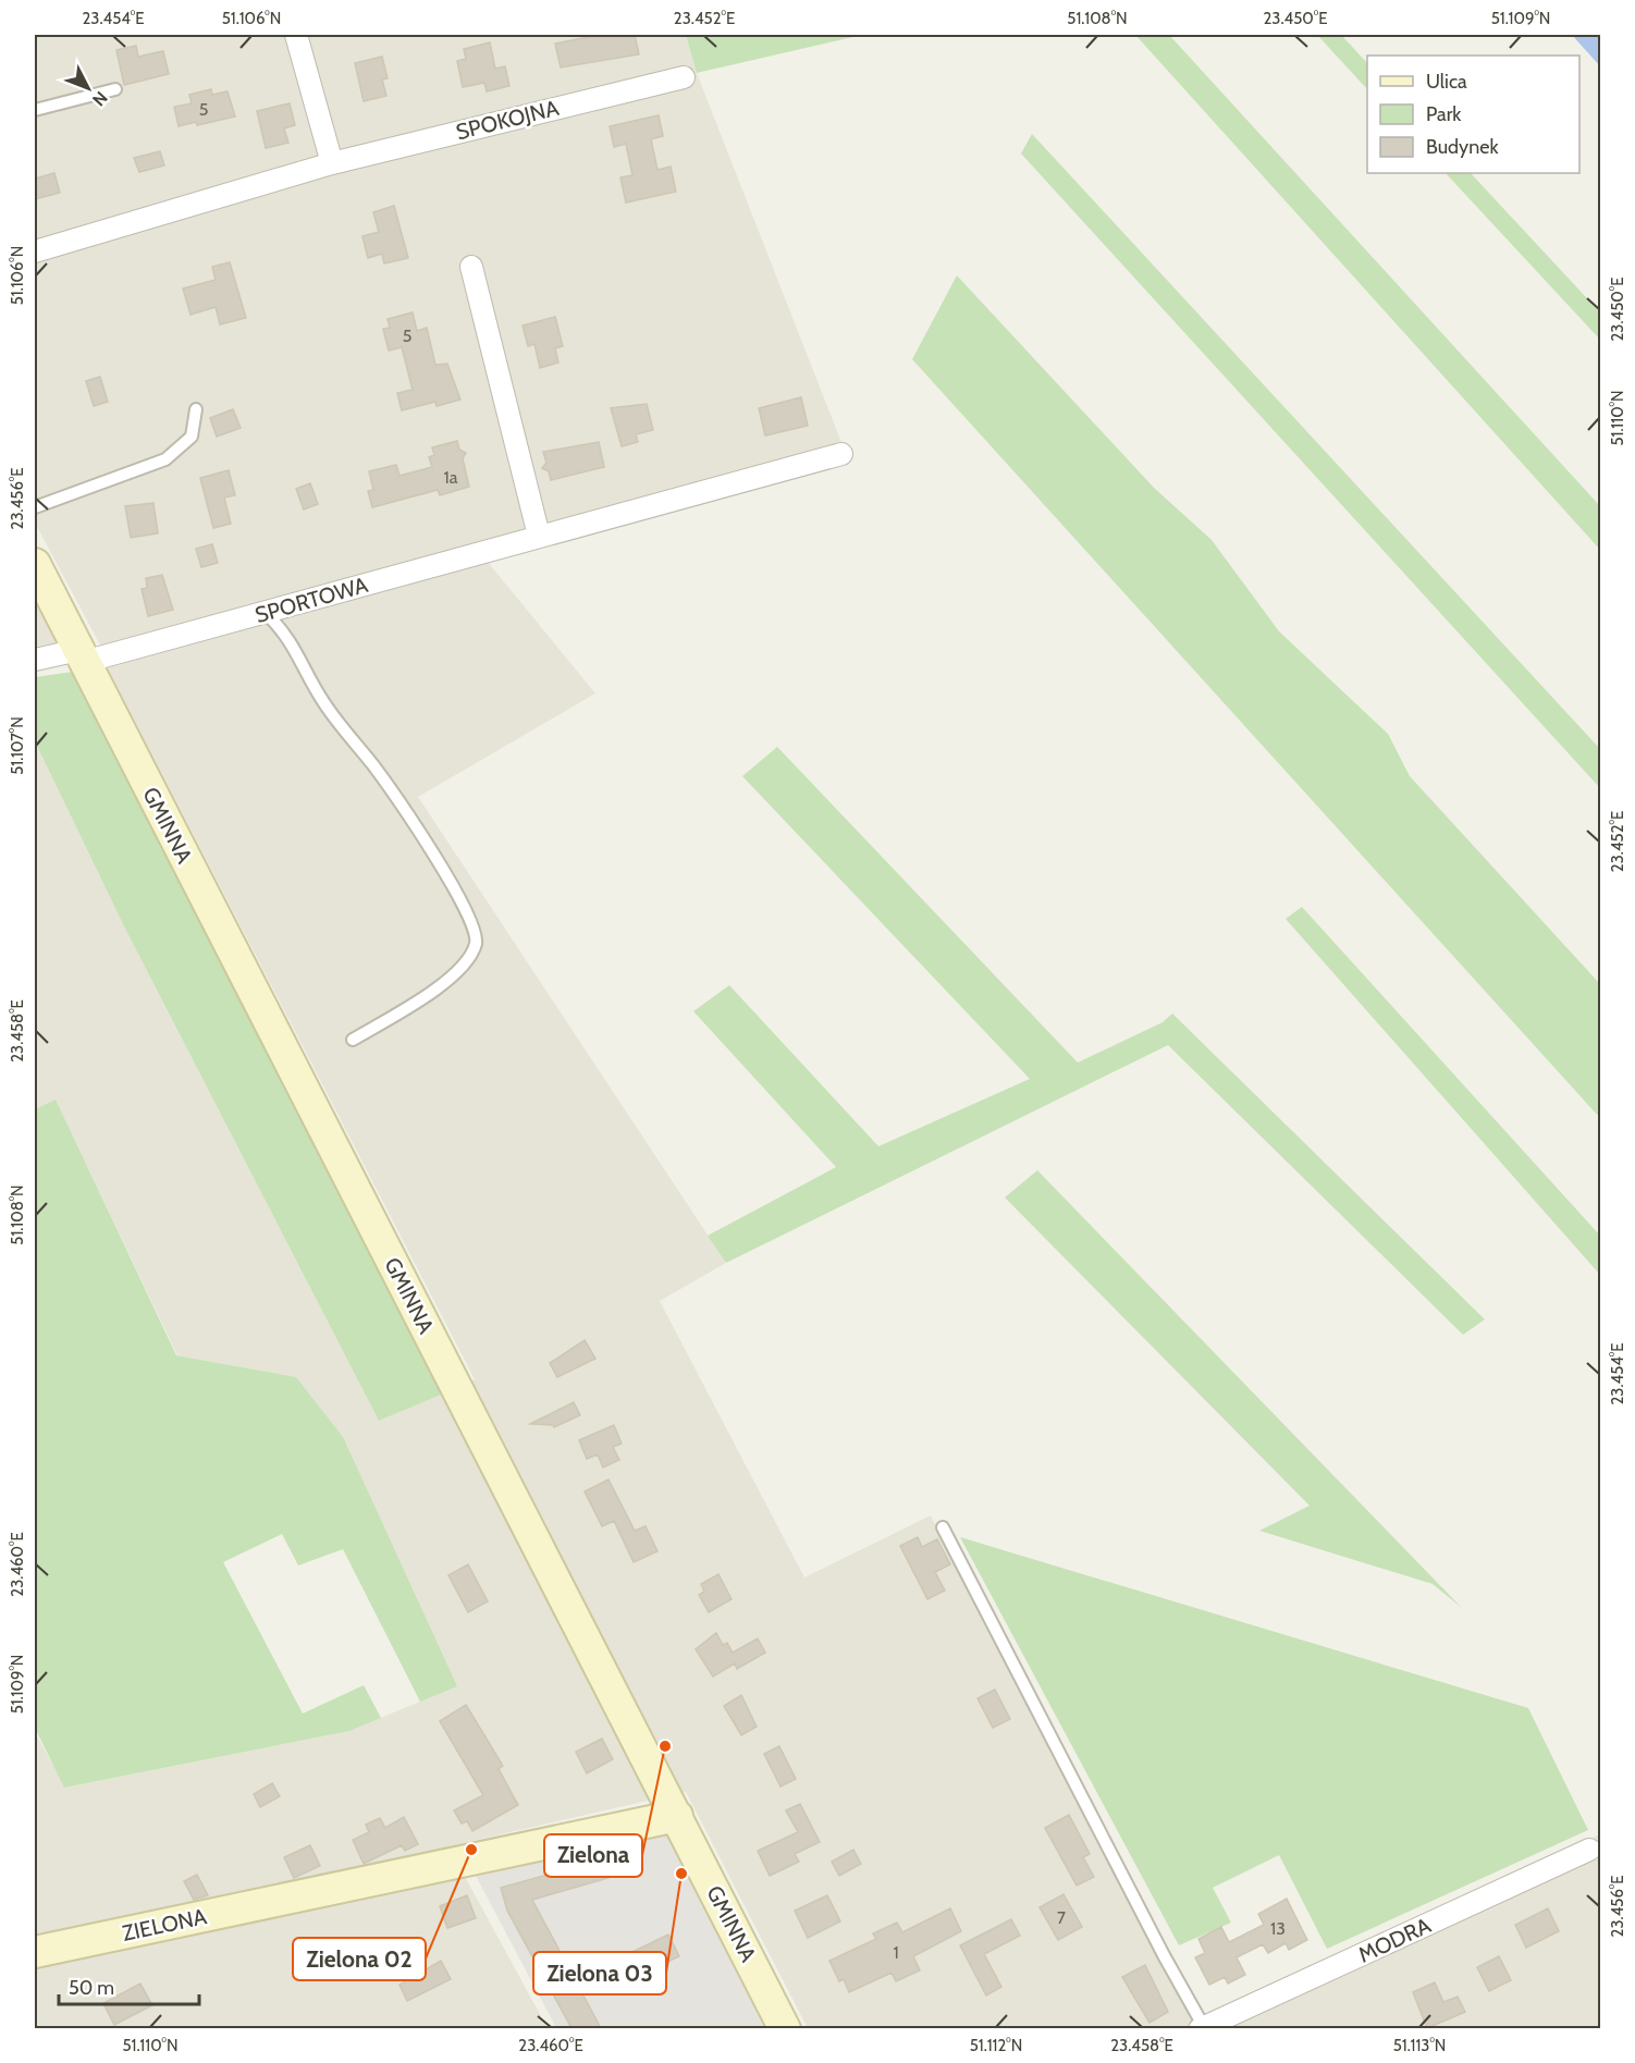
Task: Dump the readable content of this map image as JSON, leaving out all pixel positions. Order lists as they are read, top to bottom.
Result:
{
  "streets": {
    "main road": ["GMINNA", "ZIELONA"],
    "street": ["SPOKOJNA", "SPORTOWA", "MODRA"]
  },
  "crossings": [
    ["SPORTOWA", "GMINNA"],
    ["GMINNA", "ZIELONA"]
  ],
  "places": ["Zielona", "Zielona 02", "Zielona 03"],
  "house_numbers": [
    "5",
    "5",
    "1a",
    "7",
    "13",
    "1"
  ],
  "legend": ["Ulica", "Park", "Budynek"],
  "scale_bar": "50 m",
  "north": "bottom right",
  "coordinates": [
    "23.454°E",
    "51.106°N",
    "23.452°E",
    "51.108°N",
    "23.450°E",
    "51.109°N",
    "51.110°N",
    "23.456°E",
    "51.107°N",
    "23.458°E",
    "23.460°E",
    "51.112°N",
    "51.113°N"
  ]
}
